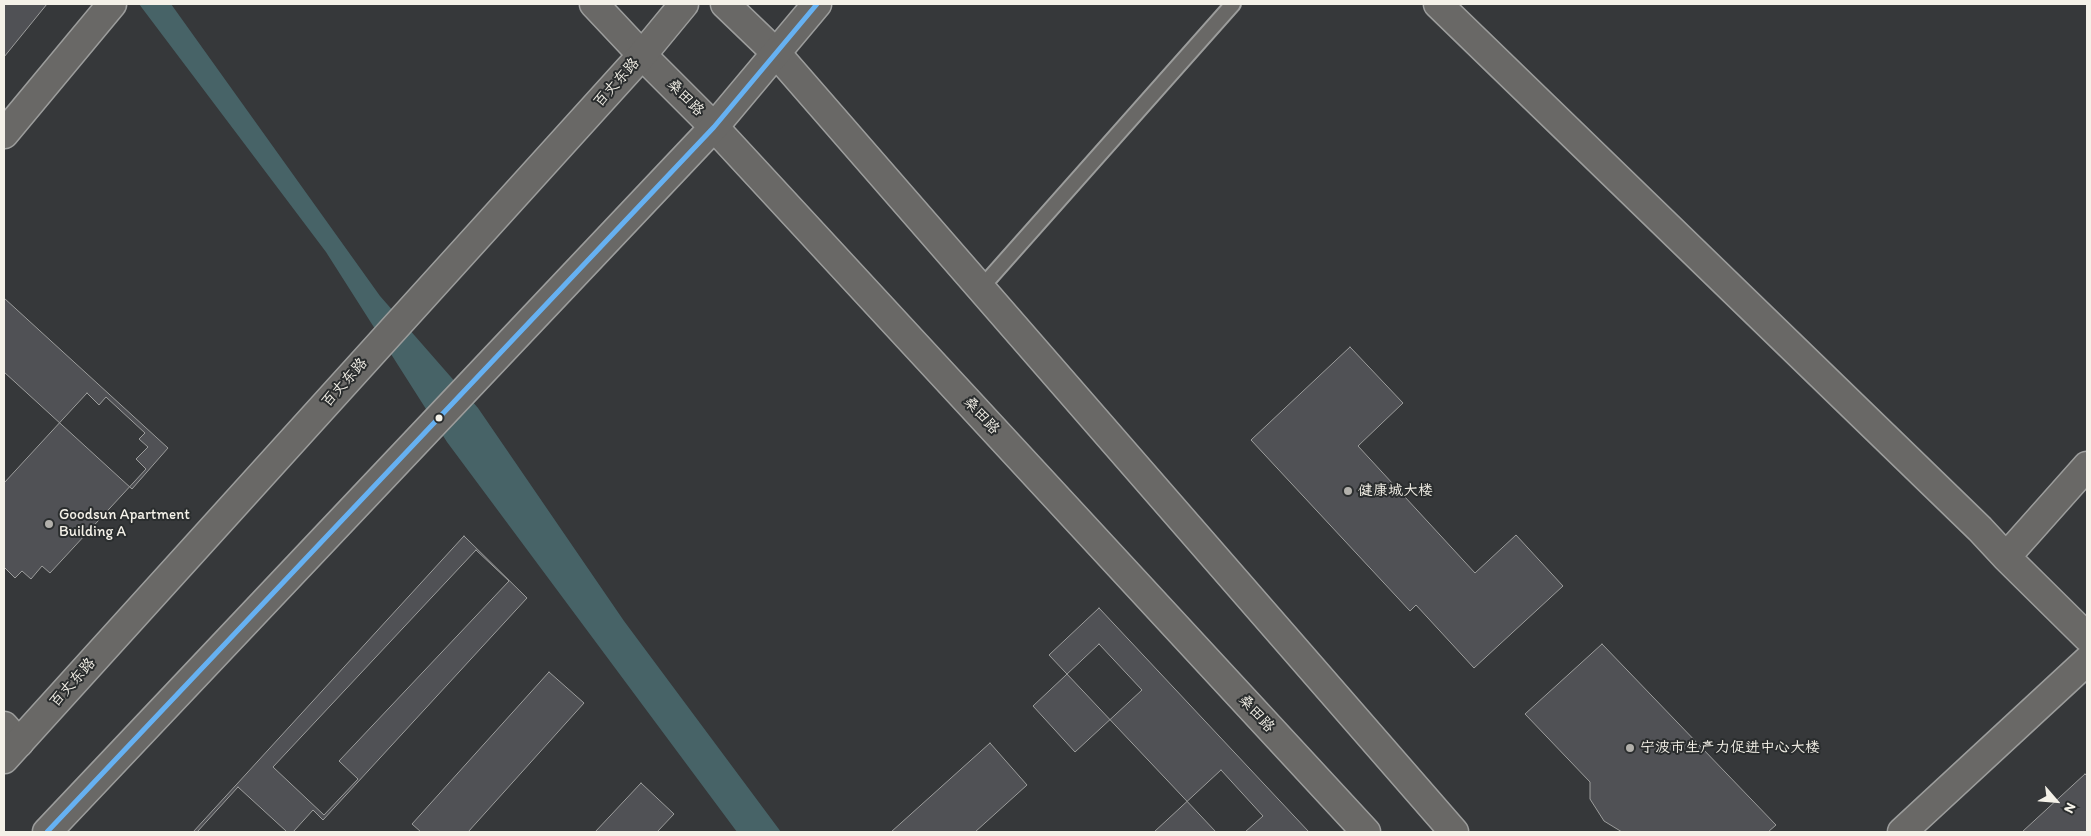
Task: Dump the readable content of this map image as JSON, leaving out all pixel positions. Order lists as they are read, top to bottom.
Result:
{
  "streets": {
    "main road": ["百丈东路", "桑田路"]
  },
  "crossings": [
    ["百丈东路", "桑田路"]
  ],
  "places": ["健康城大楼", "Goodsun Apartment Building A", "宁波市生产力促进中心大楼"],
  "north": "bottom right"
}
